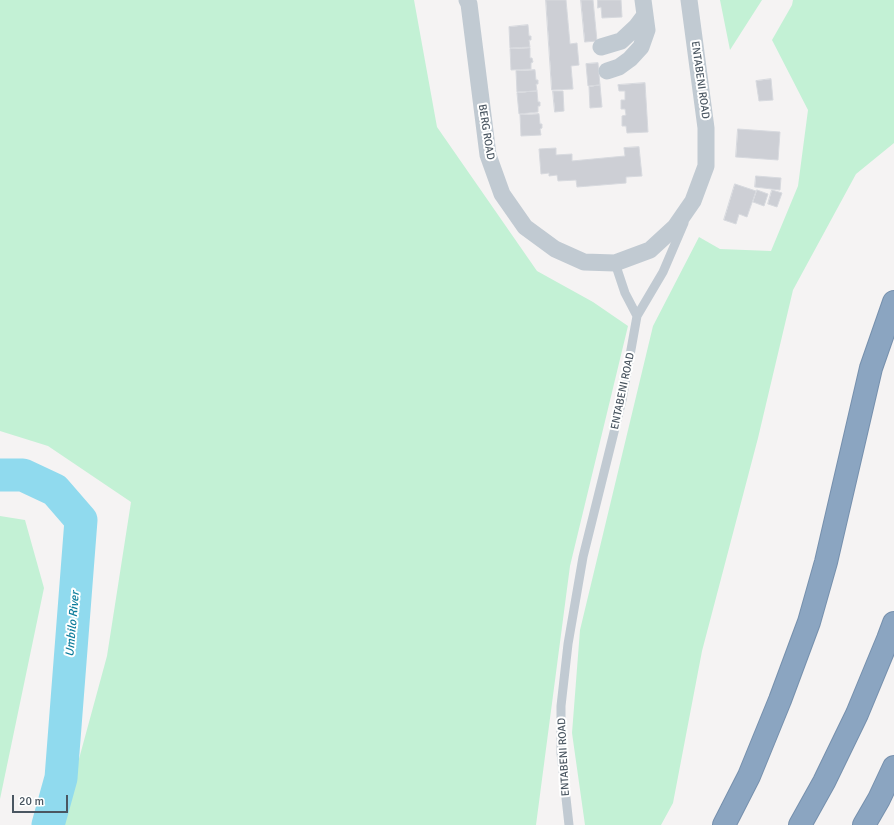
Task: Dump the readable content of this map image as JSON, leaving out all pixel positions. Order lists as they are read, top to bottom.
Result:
{
  "streets": {
    "street": ["ENTABENI ROAD", "BERG ROAD"]
  },
  "crossings": [
    ["ENTABENI ROAD", "BERG ROAD"]
  ],
  "water": ["Umbilo River"],
  "scale_bar": "20 m"
}
